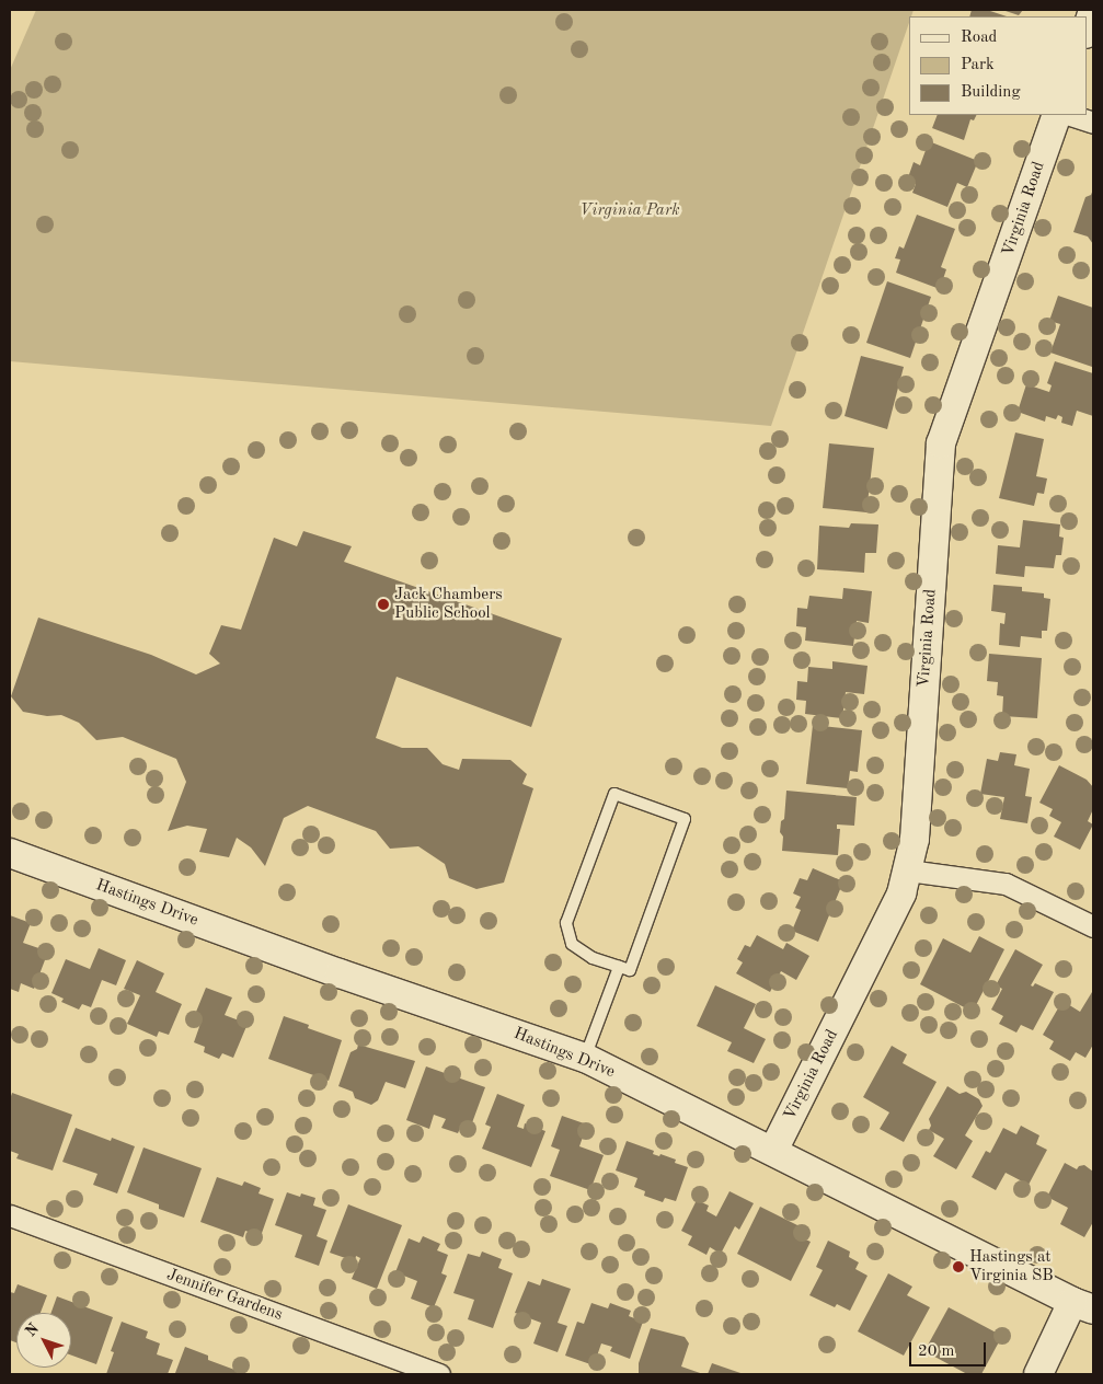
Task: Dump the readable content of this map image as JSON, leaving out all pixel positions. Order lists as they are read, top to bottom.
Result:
{
  "streets": {
    "street": ["Virginia Road", "Hastings Drive", "Jennifer Gardens"]
  },
  "crossings": [
    ["Virginia Road", "Hastings Drive"]
  ],
  "parks": ["Virginia Park"],
  "places": ["Jack Chambers Public School", "Hastings at Virginia SB"],
  "legend": ["Road", "Park", "Building"],
  "scale_bar": "20 m",
  "north": "top left"
}
